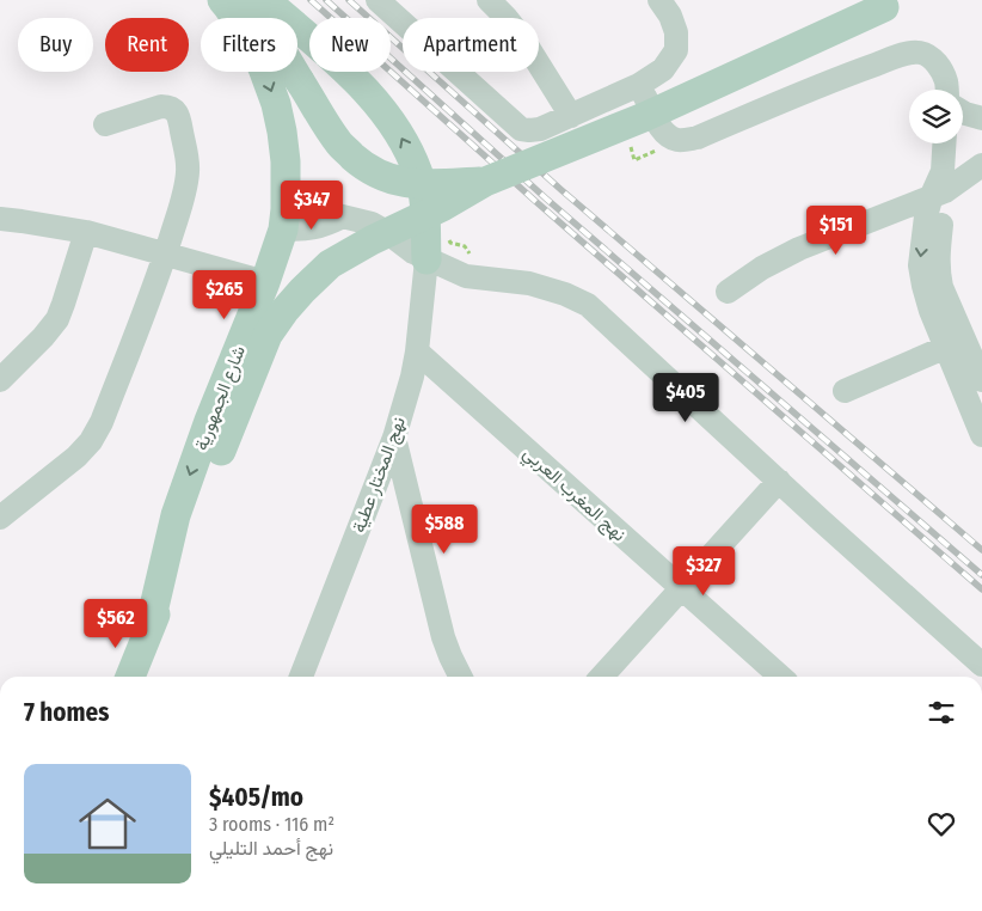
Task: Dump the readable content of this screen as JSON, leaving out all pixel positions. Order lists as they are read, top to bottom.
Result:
{
  "streets": {
    "main road": ["شارع الجمهورية"],
    "street": ["نهج المختار عطية", "نهج المغرب العربي"]
  },
  "crossings": [
    ["نهج المختار عطية", "نهج المغرب العربي"]
  ],
  "one_way": ["شارع الجمهورية"],
  "page": {
    "chip": [
      "Buy",
      "Rent",
      "Filters",
      "New",
      "Apartment"
    ],
    "price": [
      "$347",
      "$151",
      "$265",
      "$405",
      "$588",
      "$327",
      "$562"
    ],
    "heading": "7 homes",
    "list": [
      {
        "name": "$405/mo",
        "note": "3 rooms · 116 m² · نهج أحمد التليلي"
      }
    ]
  }
}
